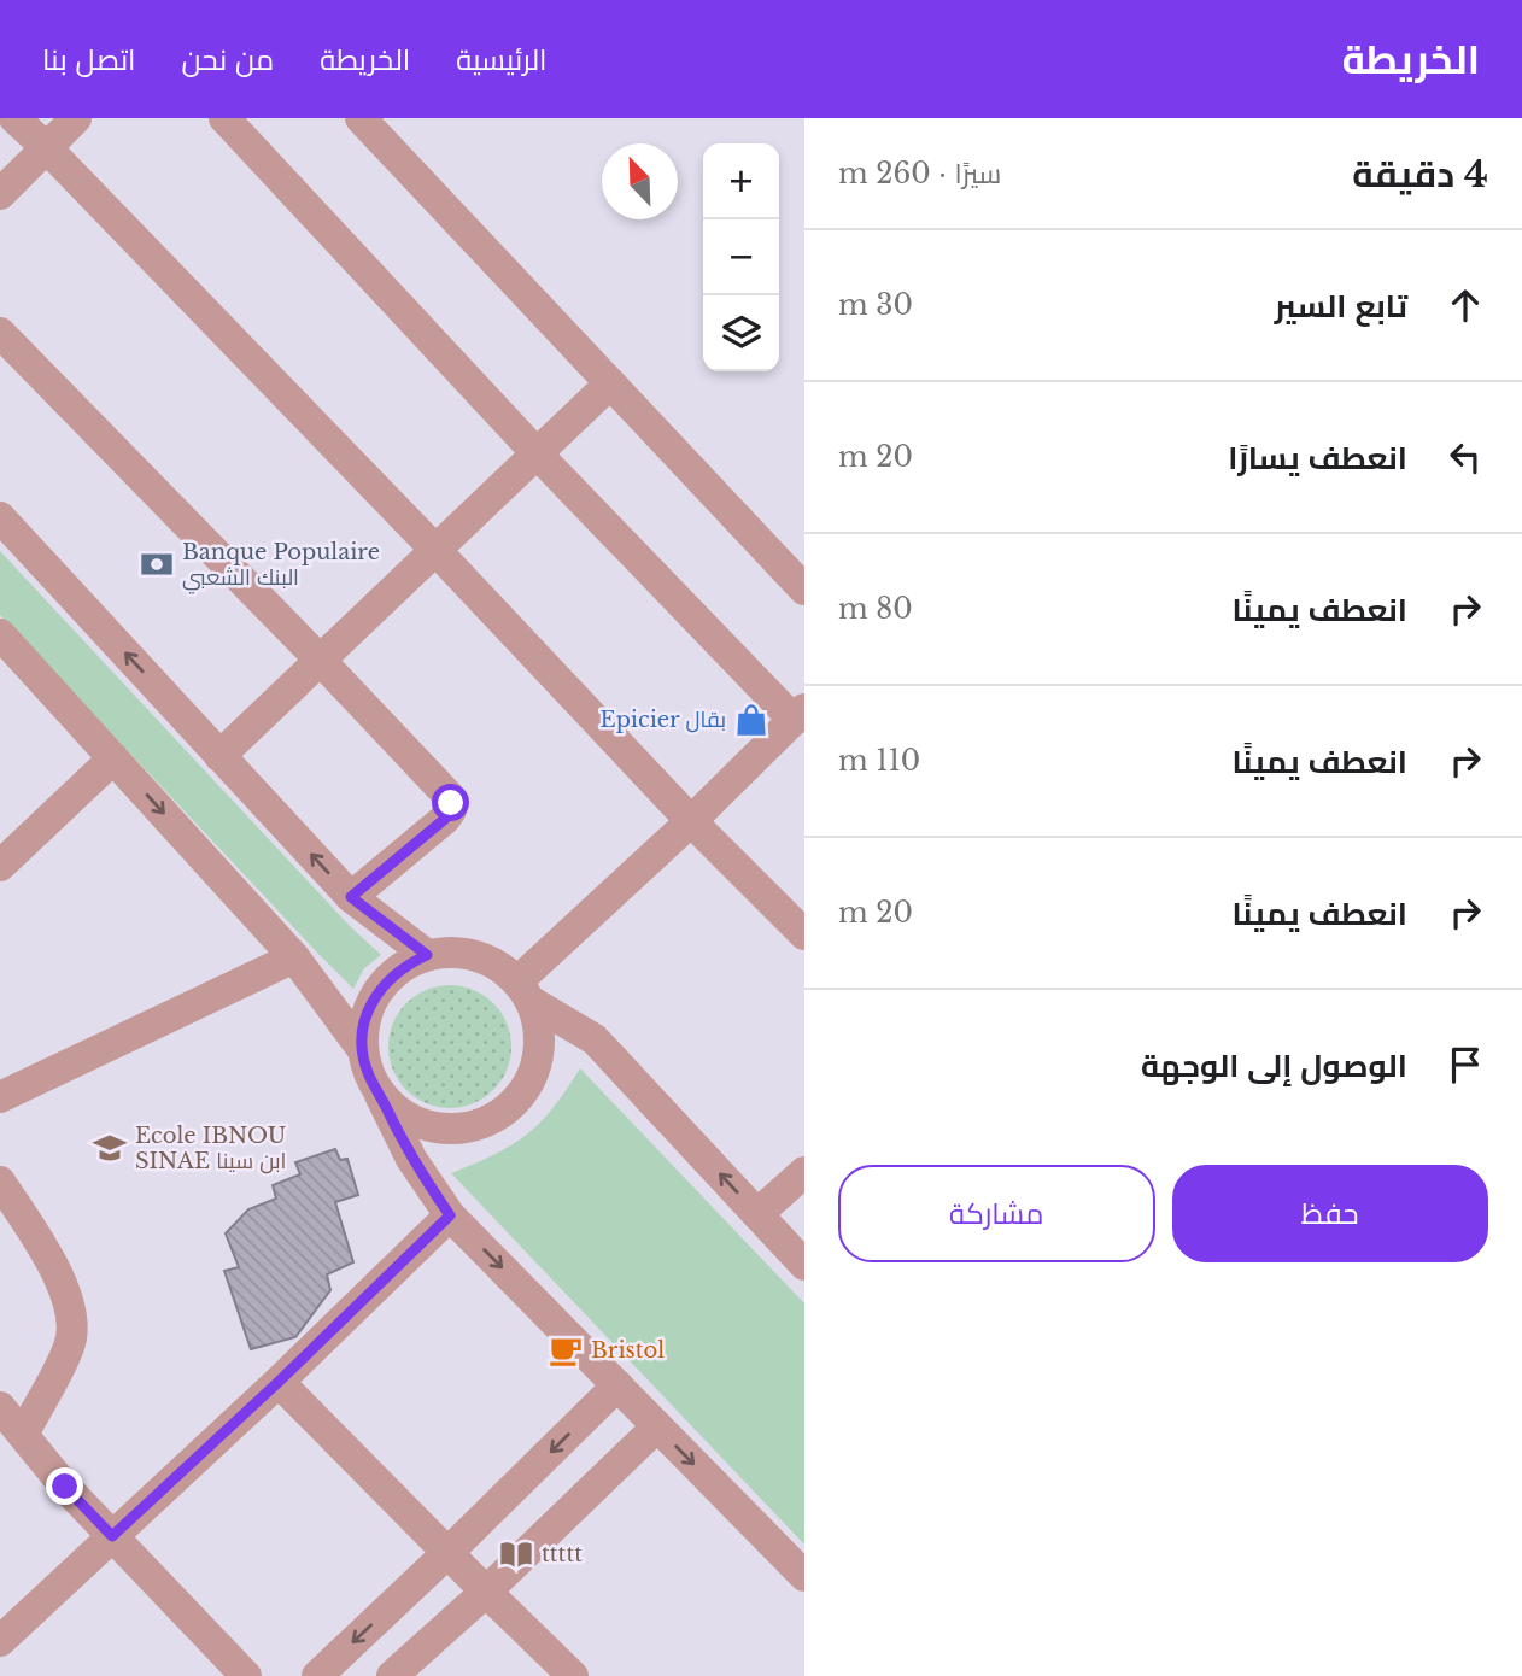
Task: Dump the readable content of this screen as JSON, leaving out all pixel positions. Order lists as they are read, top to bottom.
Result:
{
  "places": {
    "bank": ["Banque Populaire البنك الشعبي"],
    "shop": ["Epicier بقال"],
    "school or university": ["Ecole IBNOU SINAE ابن سينا"],
    "cafe": ["Bristol"],
    "library": ["ttttt"]
  },
  "north": "top left",
  "page": {
    "header": "الخريطة",
    "nav": [
      "الرئيسية",
      "الخريطة",
      "من نحن",
      "اتصل بنا"
    ],
    "heading": ["4 دقيقة", "سيرًا · 260 m"],
    "map_buttons": ["+", "−"],
    "list": [
      ["تابع السير", "30 m"],
      ["انعطف يسارًا", "20 m"],
      ["انعطف يمينًا", "80 m"],
      ["انعطف يمينًا", "110 m"],
      ["انعطف يمينًا", "20 m"],
      "الوصول إلى الوجهة"
    ],
    "buttons": ["حفظ", "مشاركة"]
  }
}
